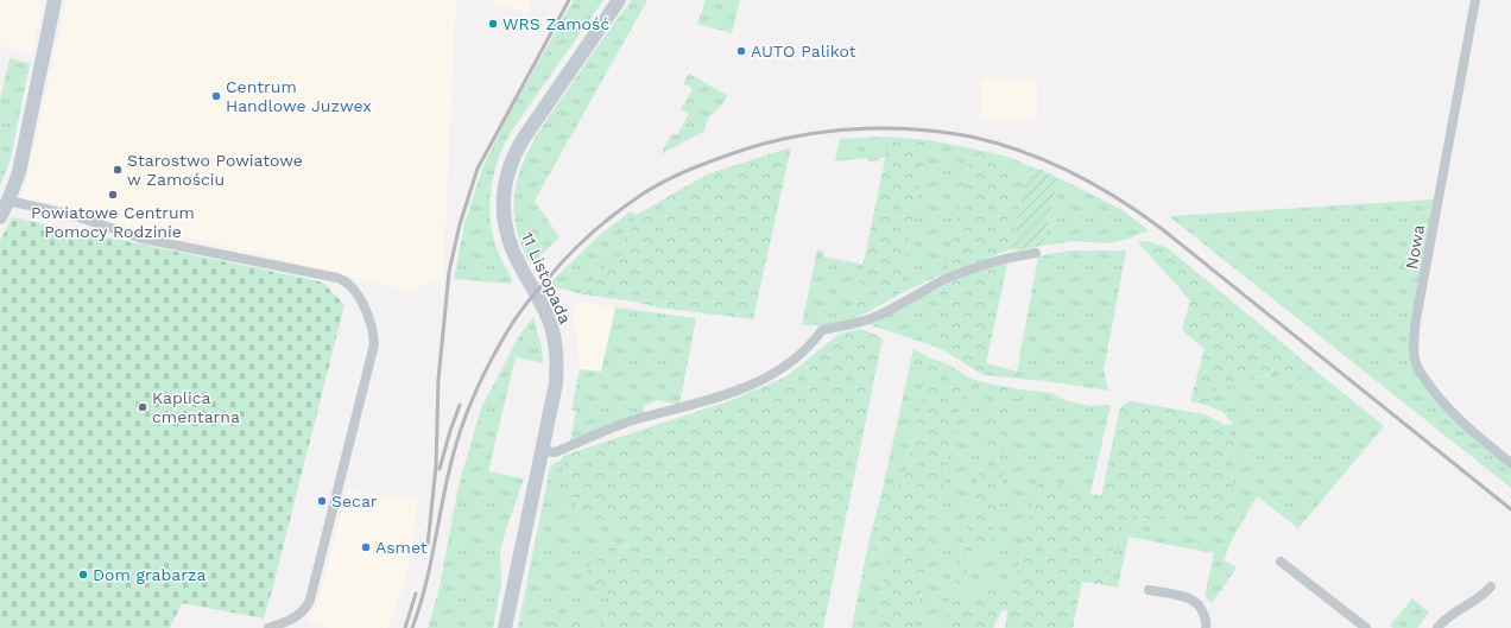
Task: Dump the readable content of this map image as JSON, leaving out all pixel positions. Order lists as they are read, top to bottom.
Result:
{
  "streets": {
    "street": ["Nowa", "11 Listopada"]
  },
  "places": [
    "WRS Zamość",
    "AUTO Palikot",
    "Centrum Handlowe Juzwex",
    "Starostwo Powiatowe w Zamościu",
    "Powiatowe Centrum Pomocy Rodzinie",
    "Kaplica cmentarna",
    "Secar",
    "Asmet",
    "Dom grabarza"
  ]
}
